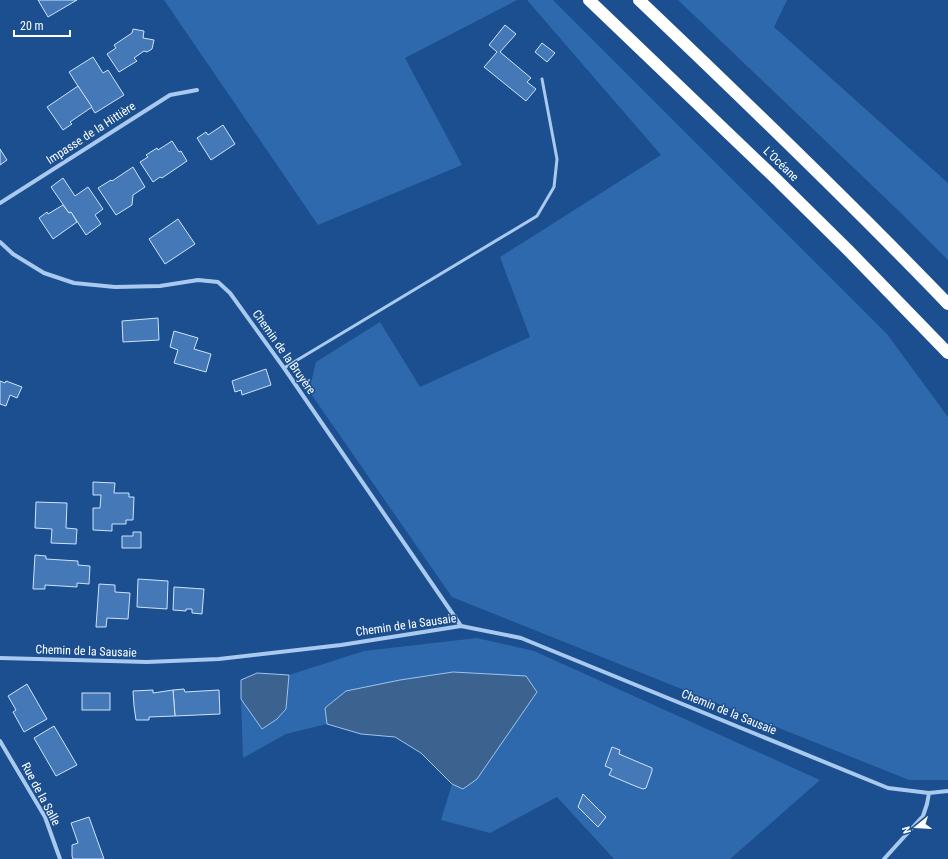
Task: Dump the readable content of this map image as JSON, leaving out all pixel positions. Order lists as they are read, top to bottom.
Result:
{
  "streets": {
    "highway": ["L’Océane"],
    "street": [
      "Impasse de la Hittière",
      "Chemin de la Bruyère",
      "Chemin de la Sausaie",
      "Rue de la Salle"
    ]
  },
  "crossings": [
    ["Chemin de la Bruyère", "Chemin de la Sausaie"]
  ],
  "scale_bar": "20 m",
  "north": "left"
}
